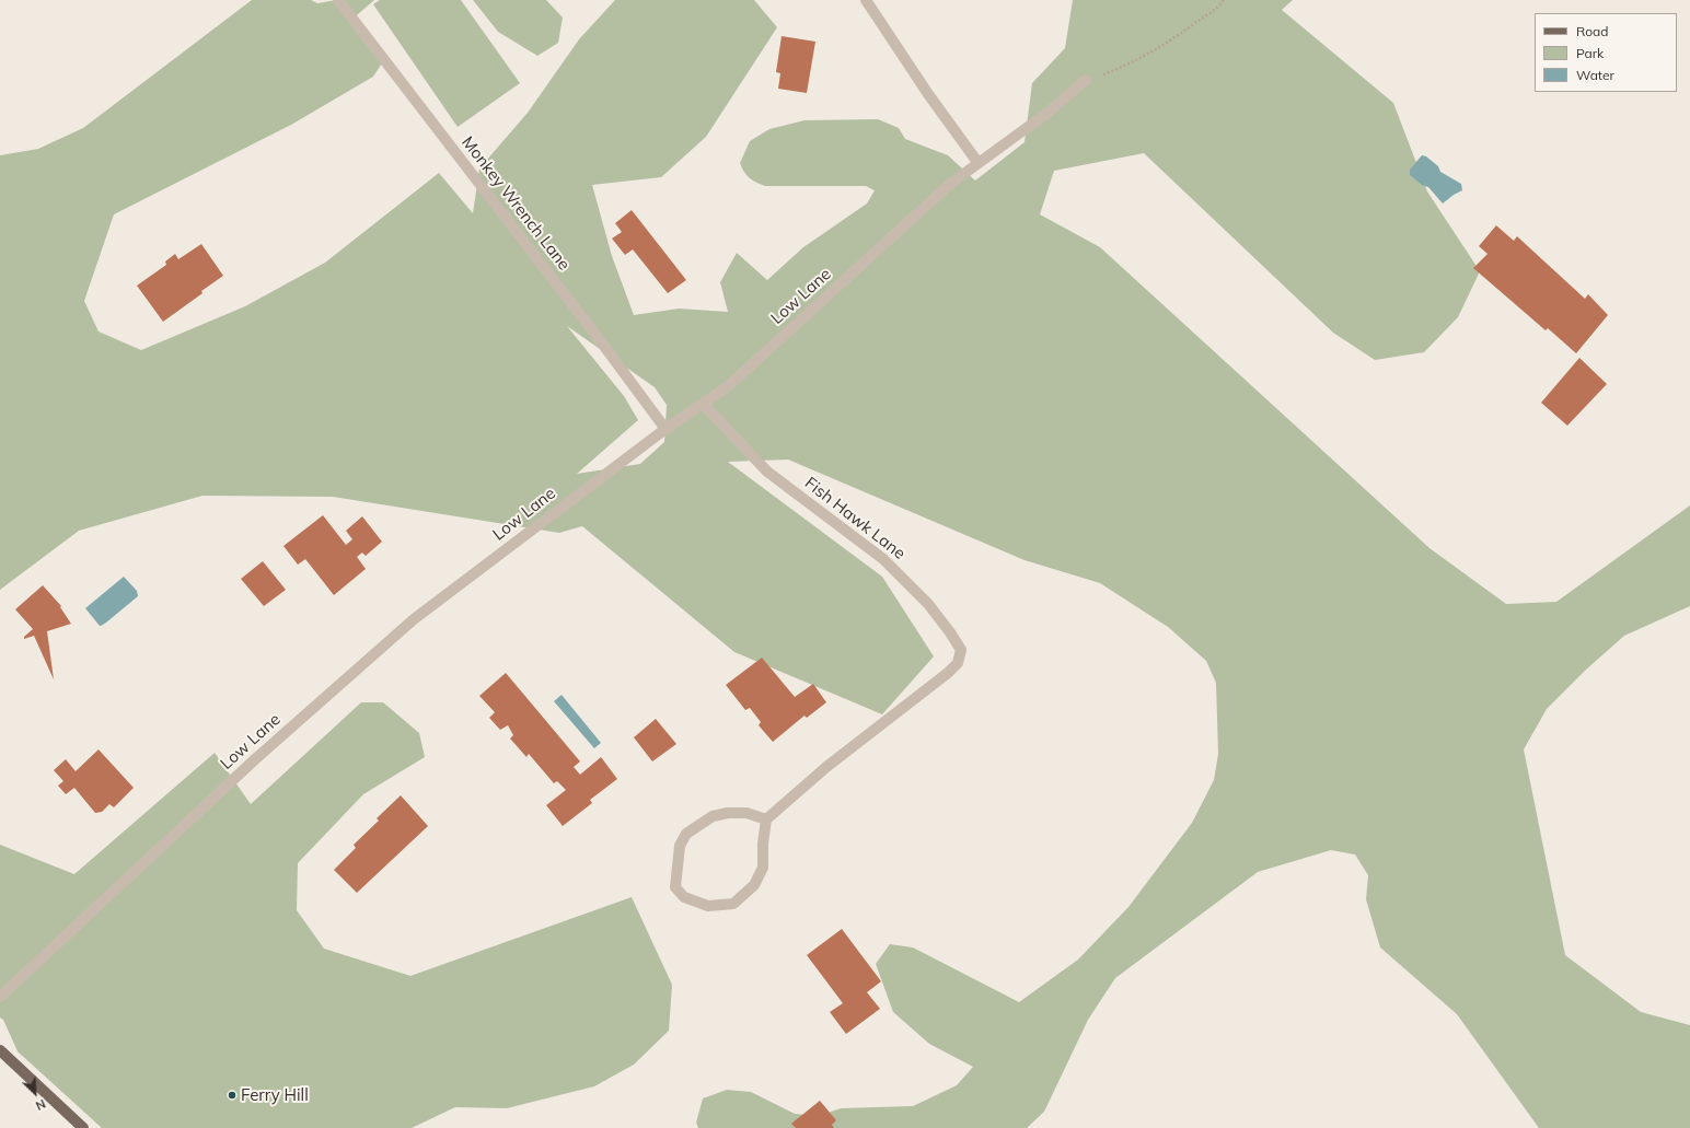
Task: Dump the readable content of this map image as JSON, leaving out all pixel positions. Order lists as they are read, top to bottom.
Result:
{
  "streets": {
    "street": ["Monkey Wrench Lane", "Low Lane", "Fish Hawk Lane"]
  },
  "crossings": [
    ["Monkey Wrench Lane", "Low Lane"],
    ["Low Lane", "Fish Hawk Lane"]
  ],
  "places": ["Ferry Hill"],
  "legend": ["Road", "Park", "Water"],
  "north": "bottom right"
}
